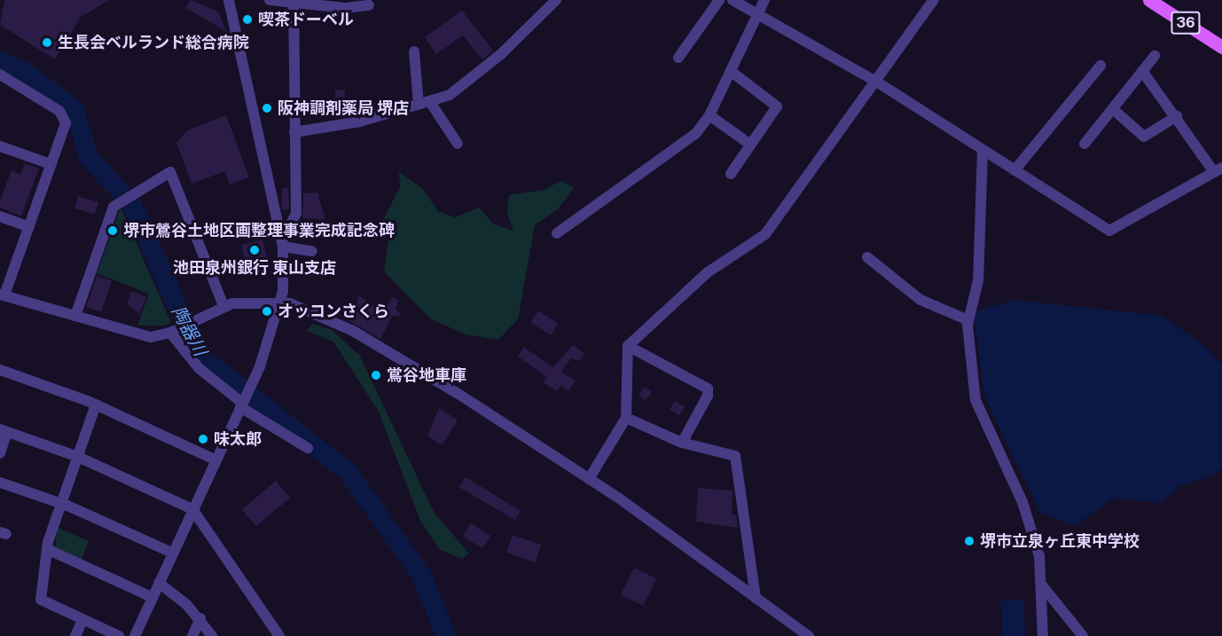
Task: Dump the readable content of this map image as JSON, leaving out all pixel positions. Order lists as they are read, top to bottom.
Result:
{
  "streets": {
    "main road": ["36"]
  },
  "water": ["陶器川"],
  "places": [
    "喫茶ドーベル",
    "生長会ベルランド総合病院",
    "阪神調剤薬局 堺店",
    "堺市鶯谷土地区画整理事業完成記念碑",
    "池田泉州銀行 東山支店",
    "オッコンさくら",
    "鴬谷地車庫",
    "味太郎",
    "堺市立泉ヶ丘東中学校"
  ]
}
